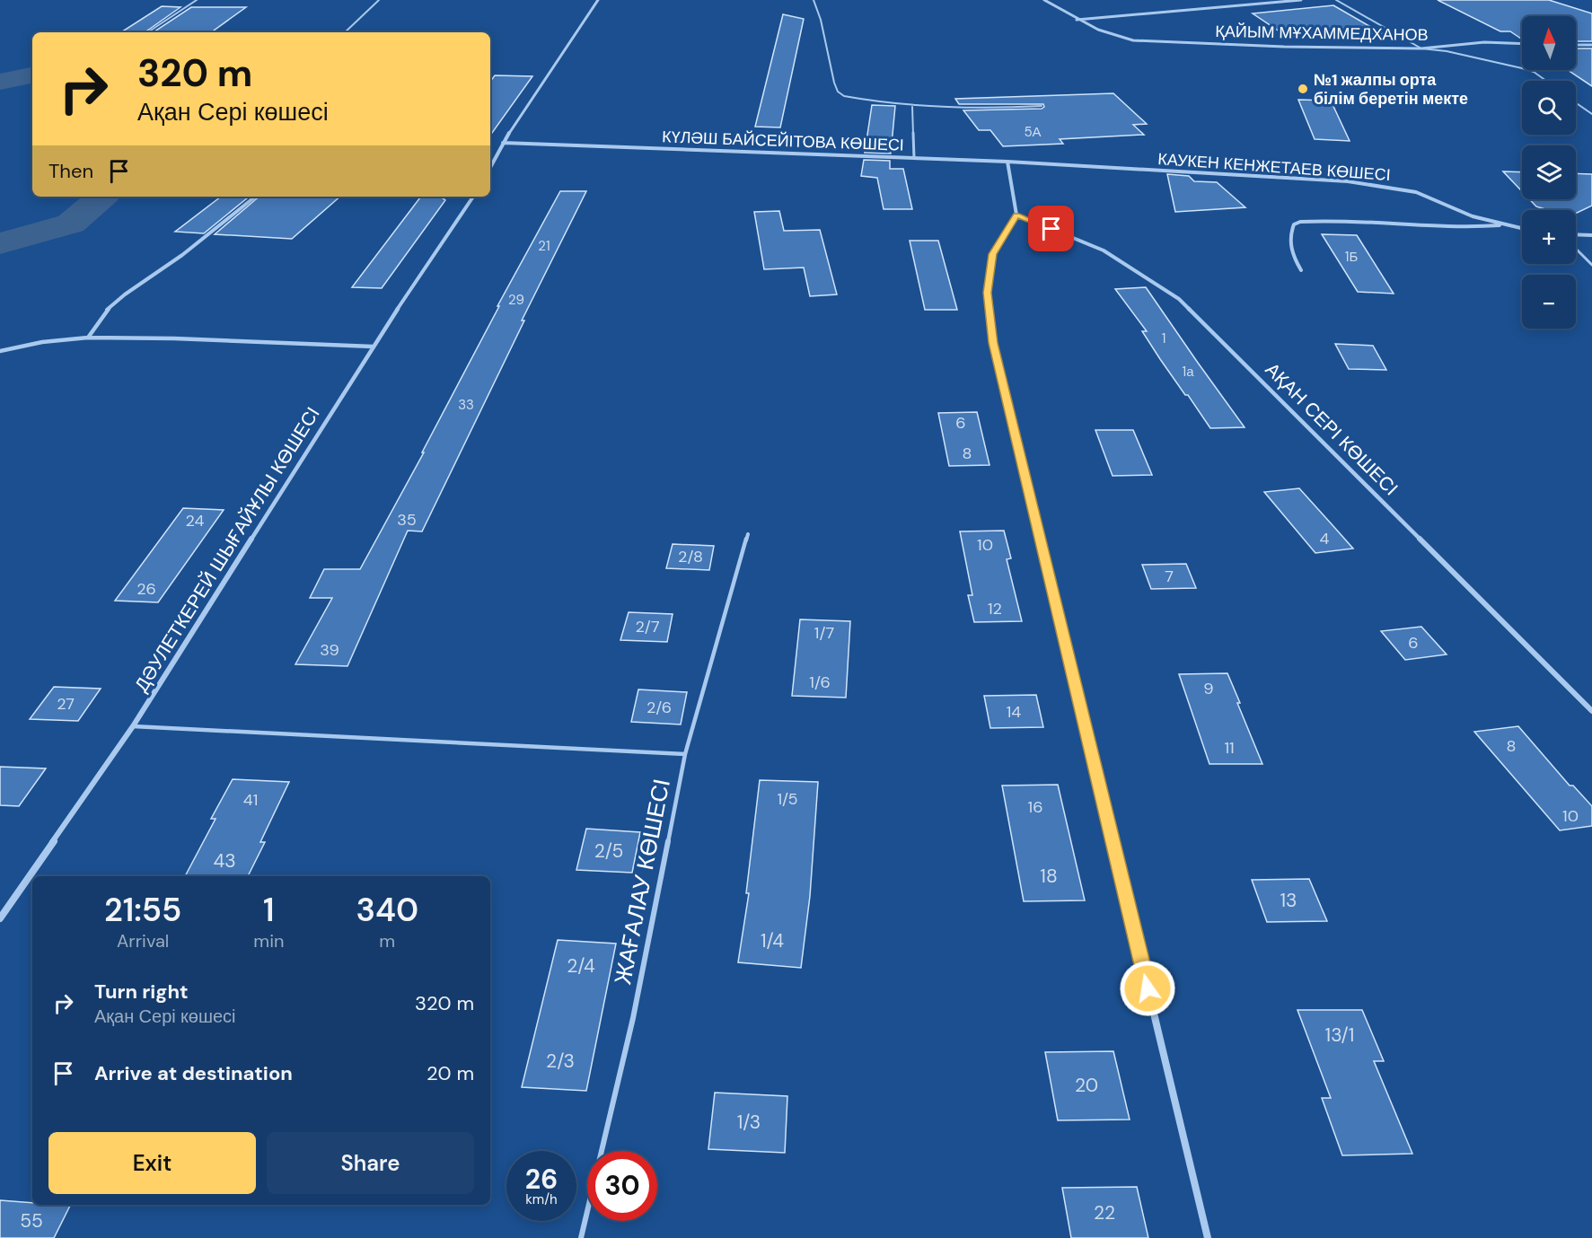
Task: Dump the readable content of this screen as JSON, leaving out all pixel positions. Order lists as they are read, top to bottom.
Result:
{
  "streets": {
    "street": [
      "ҚАЙЫМ МҰХАММЕДХАНОВ",
      "КҮЛӘШ БАЙСЕЙІТОВА КӨШЕСІ",
      "КАУКЕН КЕНЖЕТАЕВ КӨШЕСІ",
      "АҚАН СЕРІ КӨШЕСІ",
      "ДӘУЛЕТКЕРЕЙ ШЫҒАЙҰЛЫ КӨШЕСІ"
    ],
    "lane": ["ЖАҒАЛАУ КӨШЕСІ"]
  },
  "crossings": [
    ["КҮЛӘШ БАЙСЕЙІТОВА КӨШЕСІ", "КАУКЕН КЕНЖЕТАЕВ КӨШЕСІ"]
  ],
  "places": ["№1 жалпы орта білім беретін мекте"],
  "house_numbers": [
    "5А",
    "21",
    "1Б",
    "29",
    "1",
    "1а",
    "33",
    "6",
    "8",
    "35",
    "24",
    "4",
    "10",
    "2/8",
    "7",
    "26",
    "12",
    "2/7",
    "1/7",
    "6",
    "39",
    "1/6",
    "9",
    "27",
    "2/6",
    "14",
    "8",
    "11",
    "1/5",
    "41",
    "16",
    "10",
    "2/5",
    "43",
    "18",
    "13",
    "1/4",
    "2/4",
    "13/1",
    "2/3",
    "20",
    "1/3",
    "22",
    "55"
  ],
  "north": "top",
  "page": {
    "map_buttons": ["+", "−"],
    "turn": ["320 m", "Ақан Сері көшесі"],
    "then": "Then",
    "eta": [
      "21:55",
      "Arrival",
      "1",
      "min",
      "340",
      "m"
    ],
    "list": [
      {
        "name": "Turn right",
        "note": "Ақан Сері көшесі",
        "value": "320 m"
      },
      {
        "name": "Arrive at destination",
        "value": "20 m"
      }
    ],
    "buttons": ["Exit", "Share"],
    "speed": "26 km/h",
    "limit": "30"
  }
}
